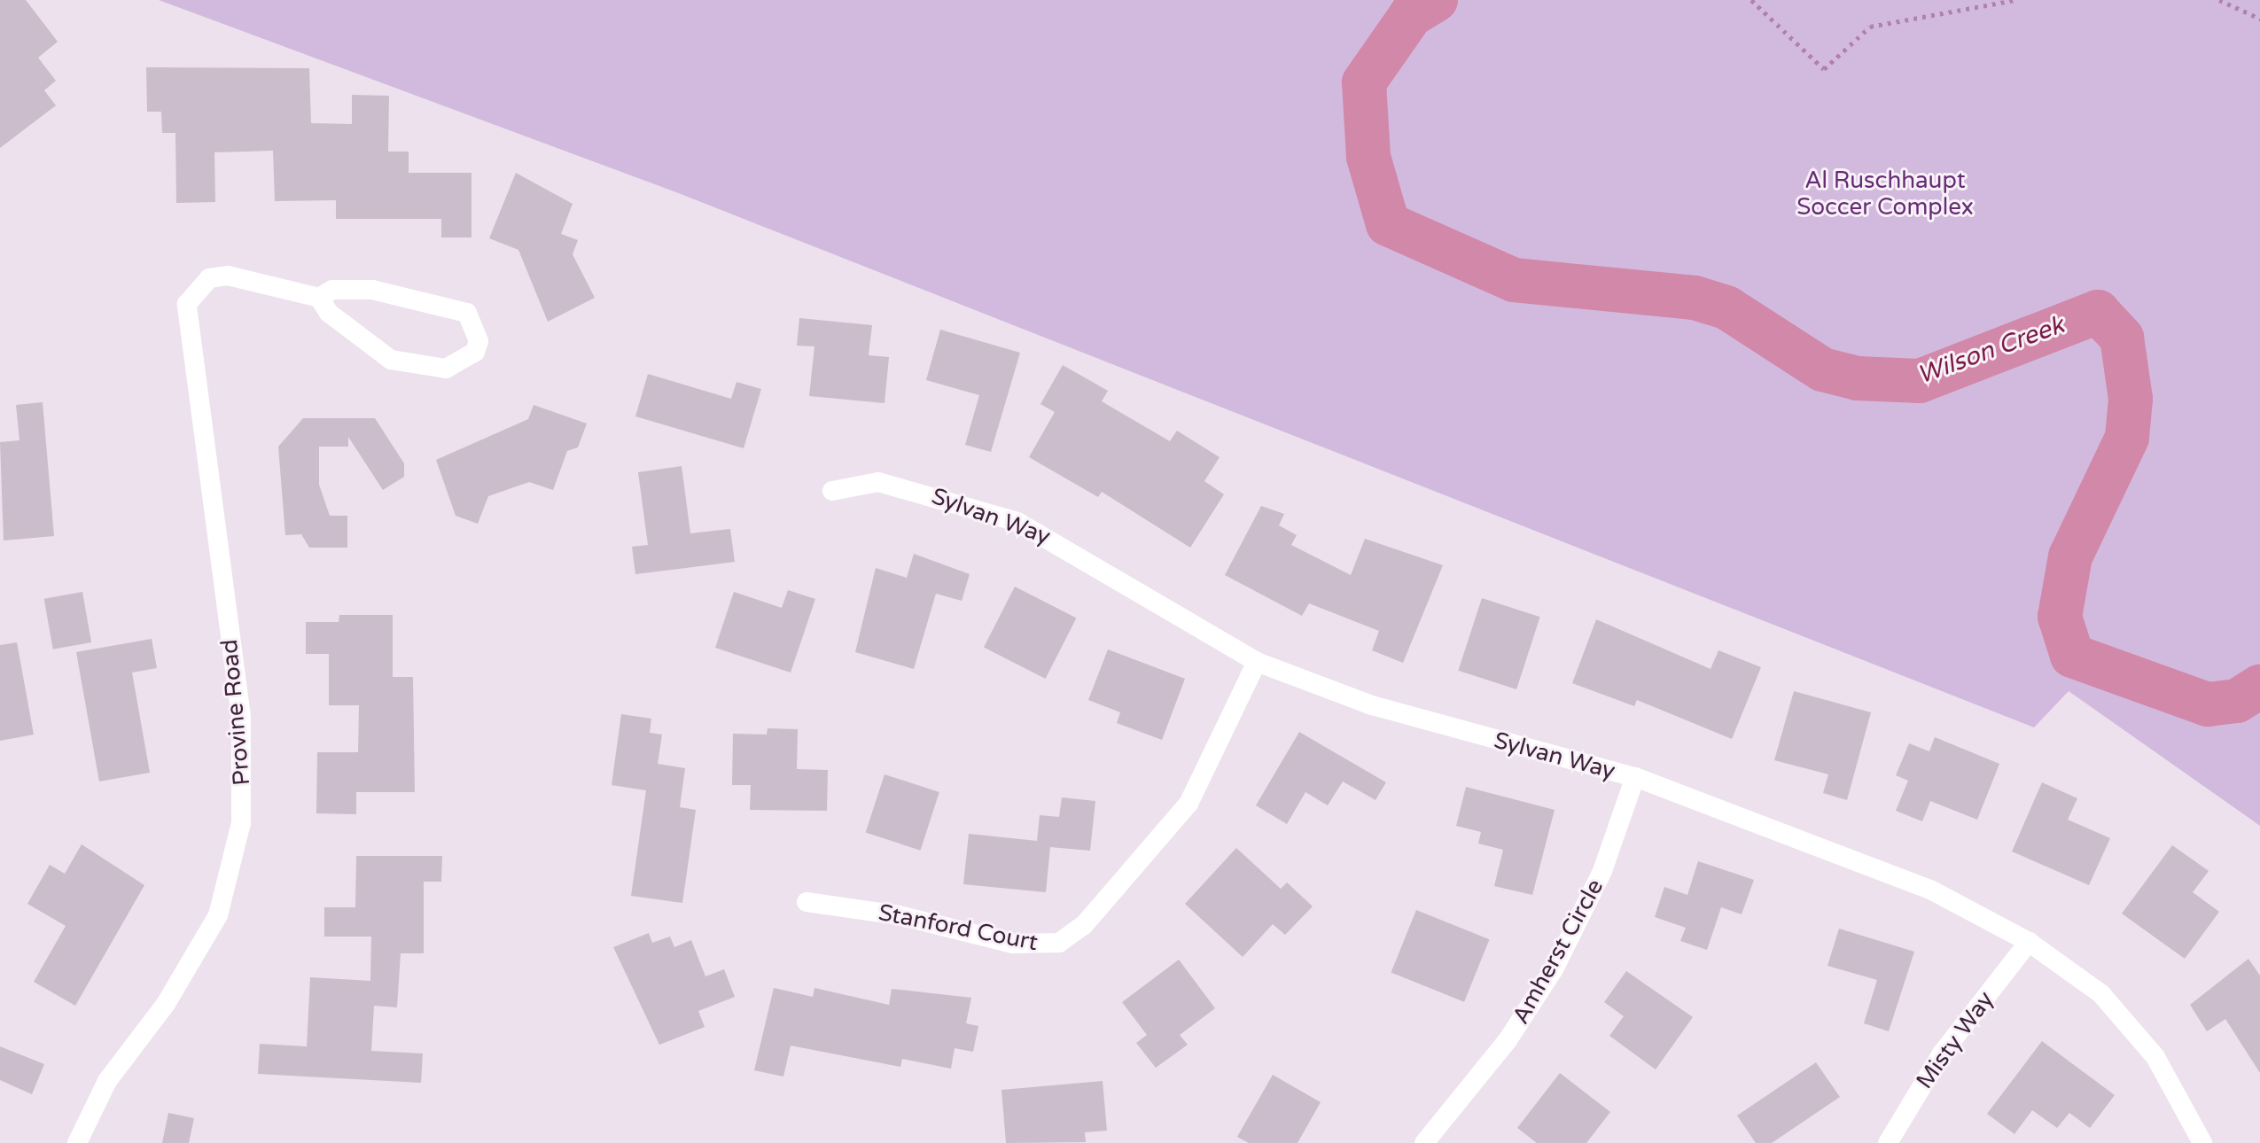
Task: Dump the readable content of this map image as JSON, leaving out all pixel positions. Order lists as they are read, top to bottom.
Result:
{
  "streets": {
    "street": [
      "Sylvan Way",
      "Provine Road",
      "Stanford Court",
      "Amherst Circle",
      "Misty Way"
    ]
  },
  "crossings": [
    ["Sylvan Way", "Stanford Court"],
    ["Sylvan Way", "Amherst Circle"],
    ["Sylvan Way", "Misty Way"]
  ],
  "water": ["Wilson Creek"],
  "parks": ["Al Ruschhaupt Soccer Complex"]
}
